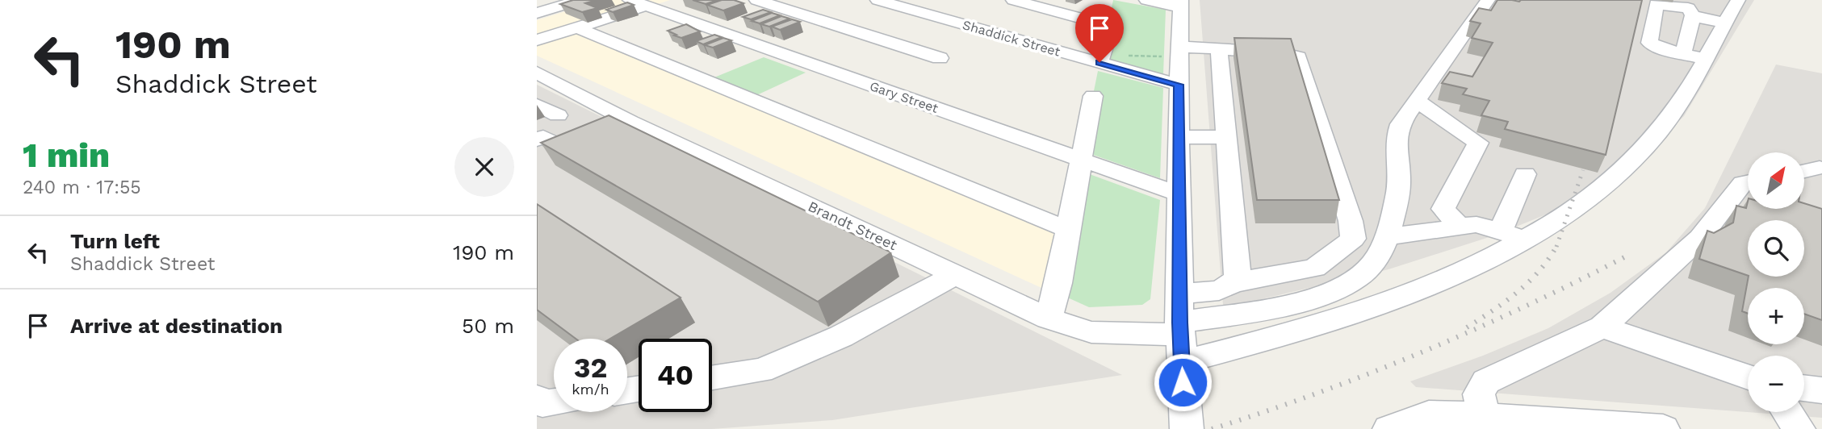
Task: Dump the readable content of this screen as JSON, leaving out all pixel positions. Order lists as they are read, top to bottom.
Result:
{
  "streets": {
    "street": ["Shaddick Street", "Gary Street", "Brandt Street"]
  },
  "north": "top right",
  "page": {
    "turn": ["190 m", "Shaddick Street"],
    "heading": ["1 min", "240 m · 17:55"],
    "map_buttons": ["+", "−"],
    "list": [
      {
        "name": "Turn left",
        "note": "Shaddick Street",
        "value": "190 m"
      },
      {
        "name": "Arrive at destination",
        "value": "50 m"
      }
    ],
    "speed": "32 km/h",
    "limit": "40"
  }
}
